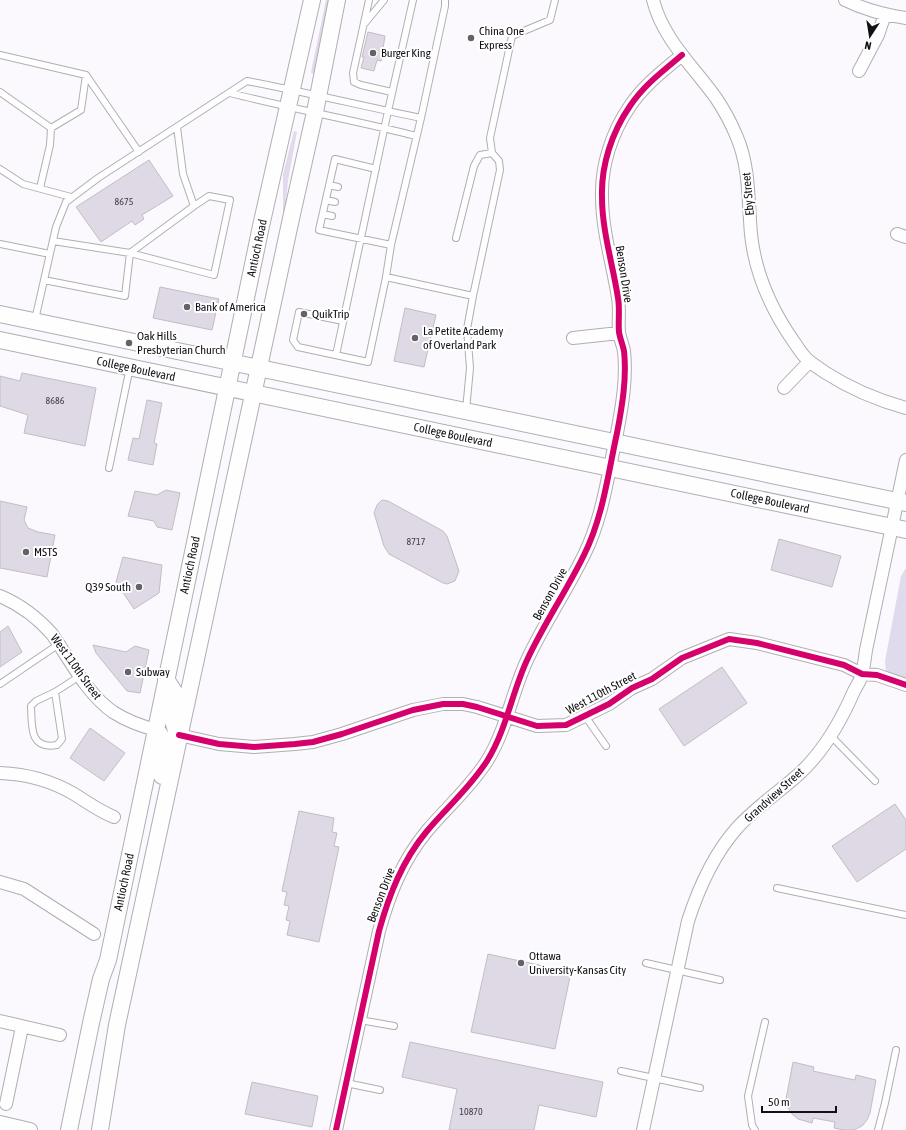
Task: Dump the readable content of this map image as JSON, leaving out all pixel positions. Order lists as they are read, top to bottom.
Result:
{
  "streets": {
    "main road": ["Antioch Road", "College Boulevard"],
    "street": [
      "Eby Street",
      "Benson Drive",
      "West 110th Street",
      "Grandview Street"
    ]
  },
  "crossings": [
    ["Eby Street", "Benson Drive"],
    ["Antioch Road", "College Boulevard"],
    ["Antioch Road", "West 110th Street"],
    ["Benson Drive", "College Boulevard"],
    ["Benson Drive", "West 110th Street"],
    ["College Boulevard", "Grandview Street"],
    ["West 110th Street", "Grandview Street"]
  ],
  "places": [
    "China One Express",
    "Burger King",
    "Bank of America",
    "QuikTrip",
    "La Petite Academy of Overland Park",
    "Oak Hills Presbyterian Church",
    "MSTS",
    "Q39 South",
    "Subway",
    "Ottawa University-Kansas City"
  ],
  "house_numbers": [
    "8675",
    "8686",
    "8717",
    "10870"
  ],
  "scale_bar": "50 m",
  "north": "bottom"
}
